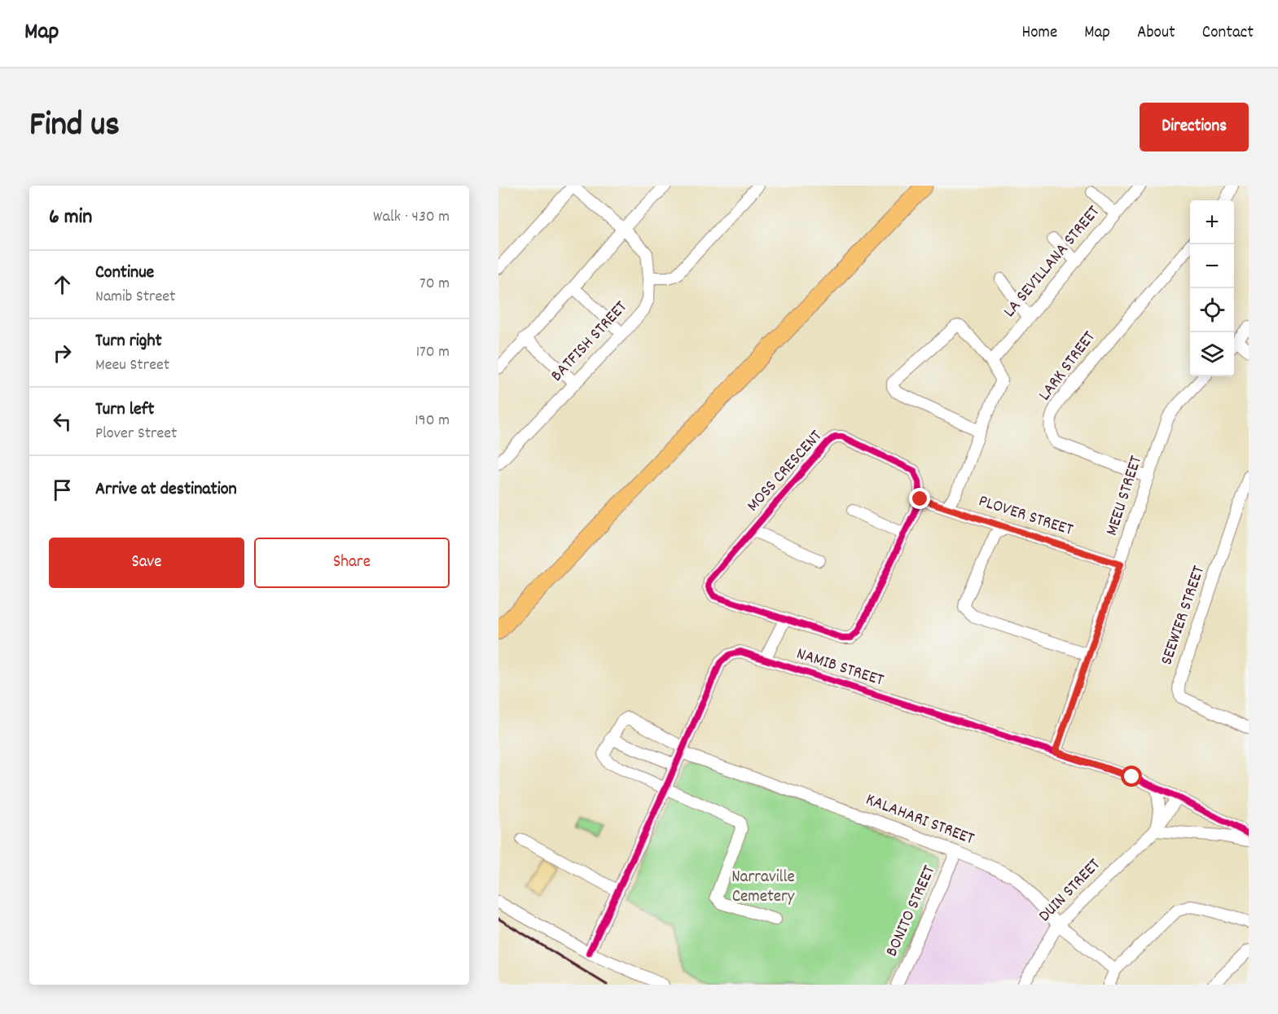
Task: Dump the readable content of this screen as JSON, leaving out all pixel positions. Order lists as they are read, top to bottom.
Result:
{
  "streets": {
    "street": [
      "LA SEVILLANA STREET",
      "BATFISH STREET",
      "LARK STREET",
      "MOSS CRESCENT",
      "MEEU STREET",
      "PLOVER STREET",
      "SEEWIER STREET",
      "NAMIB STREET",
      "KALAHARI STREET",
      "DUIN STREET",
      "BONITO STREET"
    ]
  },
  "crossings": [
    ["LARK STREET", "MEEU STREET"],
    ["MOSS CRESCENT", "PLOVER STREET"],
    ["MEEU STREET", "PLOVER STREET"],
    ["MEEU STREET", "NAMIB STREET"],
    ["NAMIB STREET", "KALAHARI STREET"],
    ["NAMIB STREET", "DUIN STREET"],
    ["KALAHARI STREET", "DUIN STREET"],
    ["KALAHARI STREET", "BONITO STREET"]
  ],
  "parks": ["Narraville Cemetery"],
  "page": {
    "header": "Map",
    "nav": [
      "Home",
      "Map",
      "About",
      "Contact"
    ],
    "title": "Find us",
    "buttons": [
      "Directions",
      ["Save", "Share"]
    ],
    "heading": ["6 min", "Walk · 430 m"],
    "map_buttons": ["+", "−"],
    "list": [
      ["Continue", "Namib Street", "70 m"],
      ["Turn right", "Meeu Street", "170 m"],
      ["Turn left", "Plover Street", "190 m"],
      "Arrive at destination"
    ]
  }
}
